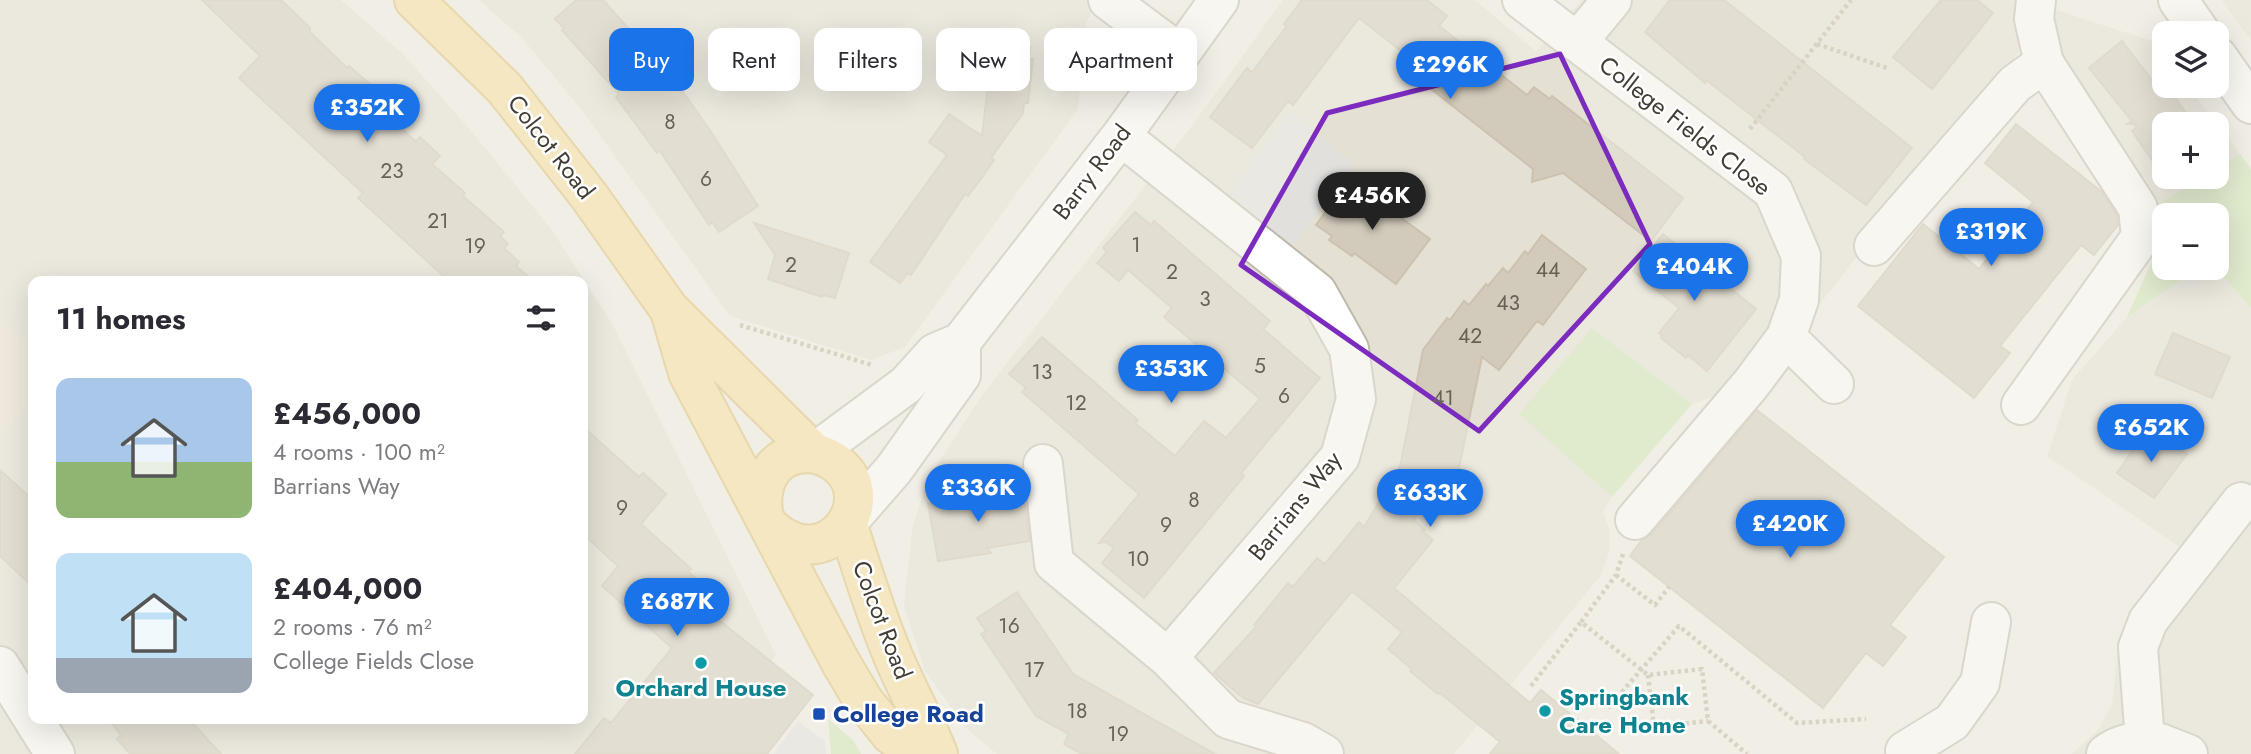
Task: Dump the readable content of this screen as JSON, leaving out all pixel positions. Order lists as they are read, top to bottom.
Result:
{
  "streets": {
    "main road": ["Colcot Road"],
    "street": ["College Fields Close", "Barry Road", "Barrians Way"]
  },
  "crossings": [
    ["Colcot Road", "Barry Road"],
    ["Barry Road", "Barrians Way"]
  ],
  "places": {
    "other": ["Orchard House", "Springbank Care Home"],
    "transit": ["College Road"]
  },
  "house_numbers": [
    "8",
    "23",
    "6",
    "21",
    "1",
    "19",
    "2",
    "44",
    "2",
    "3",
    "43",
    "42",
    "5",
    "13",
    "6",
    "41",
    "12",
    "8",
    "9",
    "9",
    "10",
    "16",
    "17",
    "18",
    "19"
  ],
  "page": {
    "map_buttons": ["+", "−"],
    "chip": [
      "Buy",
      "Rent",
      "Filters",
      "New",
      "Apartment"
    ],
    "price": [
      "£296K",
      "£352K",
      "£456K",
      "£319K",
      "£404K",
      "£353K",
      "£652K",
      "£336K",
      "£633K",
      "£420K",
      "£687K"
    ],
    "heading": "11 homes",
    "list": [
      {
        "name": "£456,000",
        "note": "4 rooms · 100 m² · Barrians Way"
      },
      {
        "name": "£404,000",
        "note": "2 rooms · 76 m² · College Fields Close"
      }
    ]
  }
}
